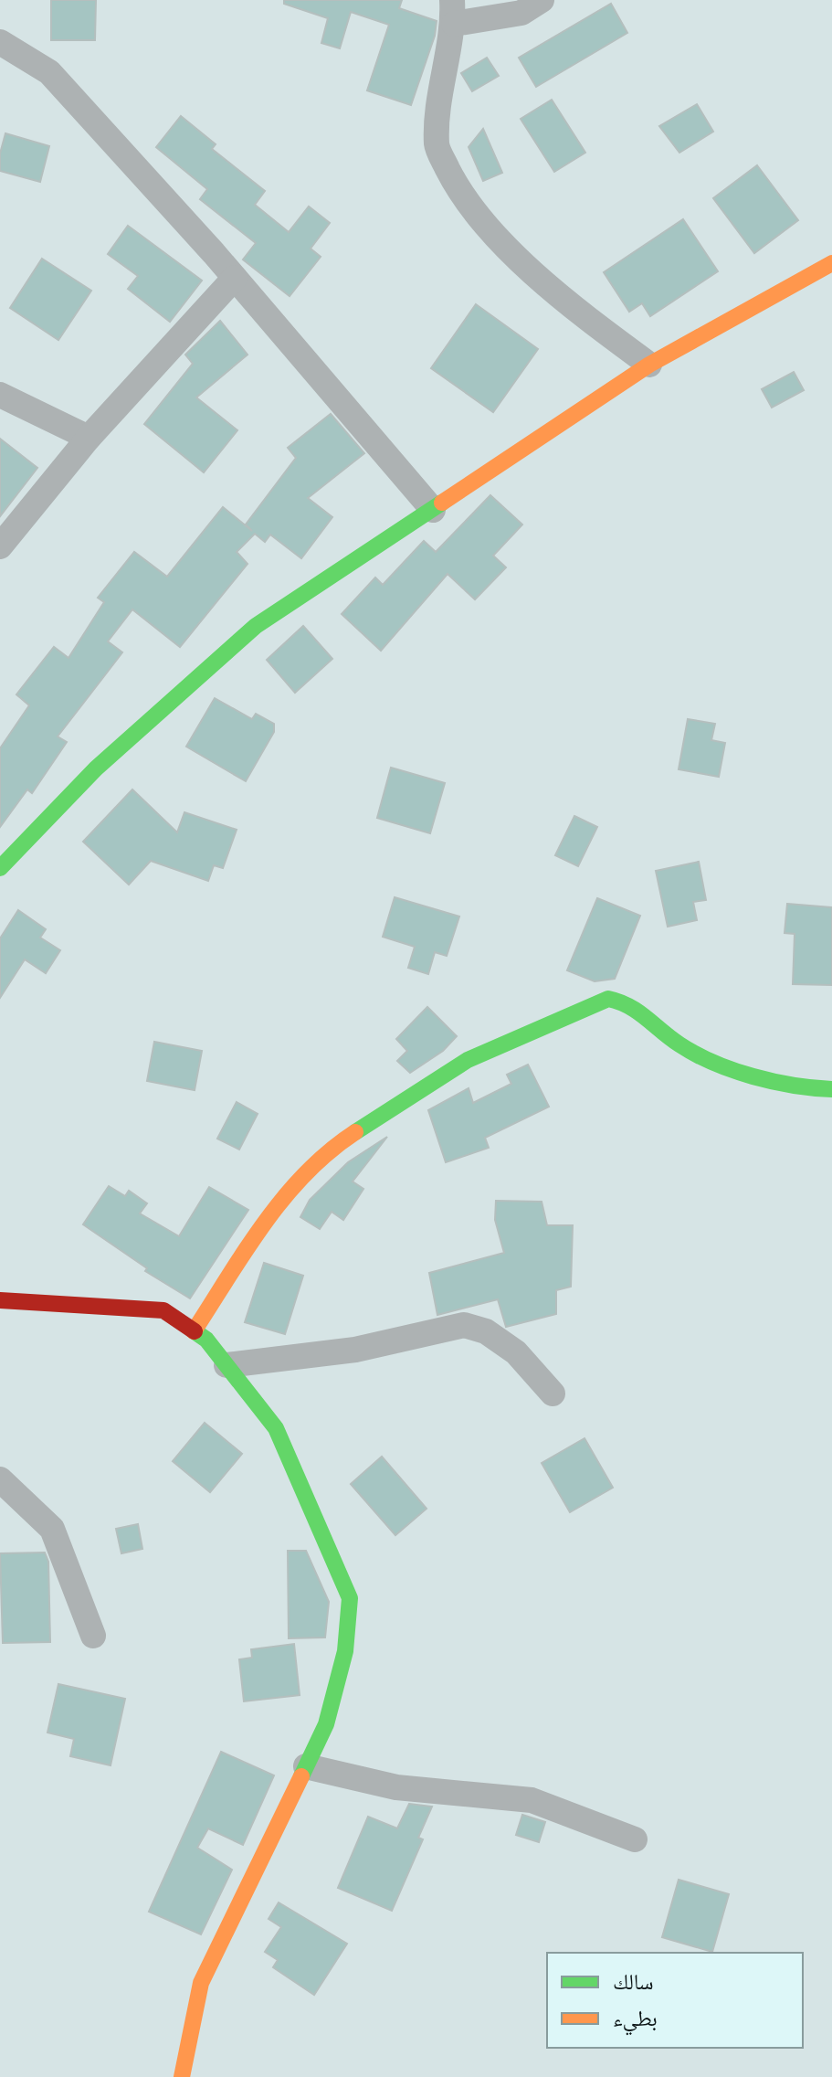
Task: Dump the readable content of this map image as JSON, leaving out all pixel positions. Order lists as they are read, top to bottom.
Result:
{
  "legend": ["سالك", "بطيء"]
}
